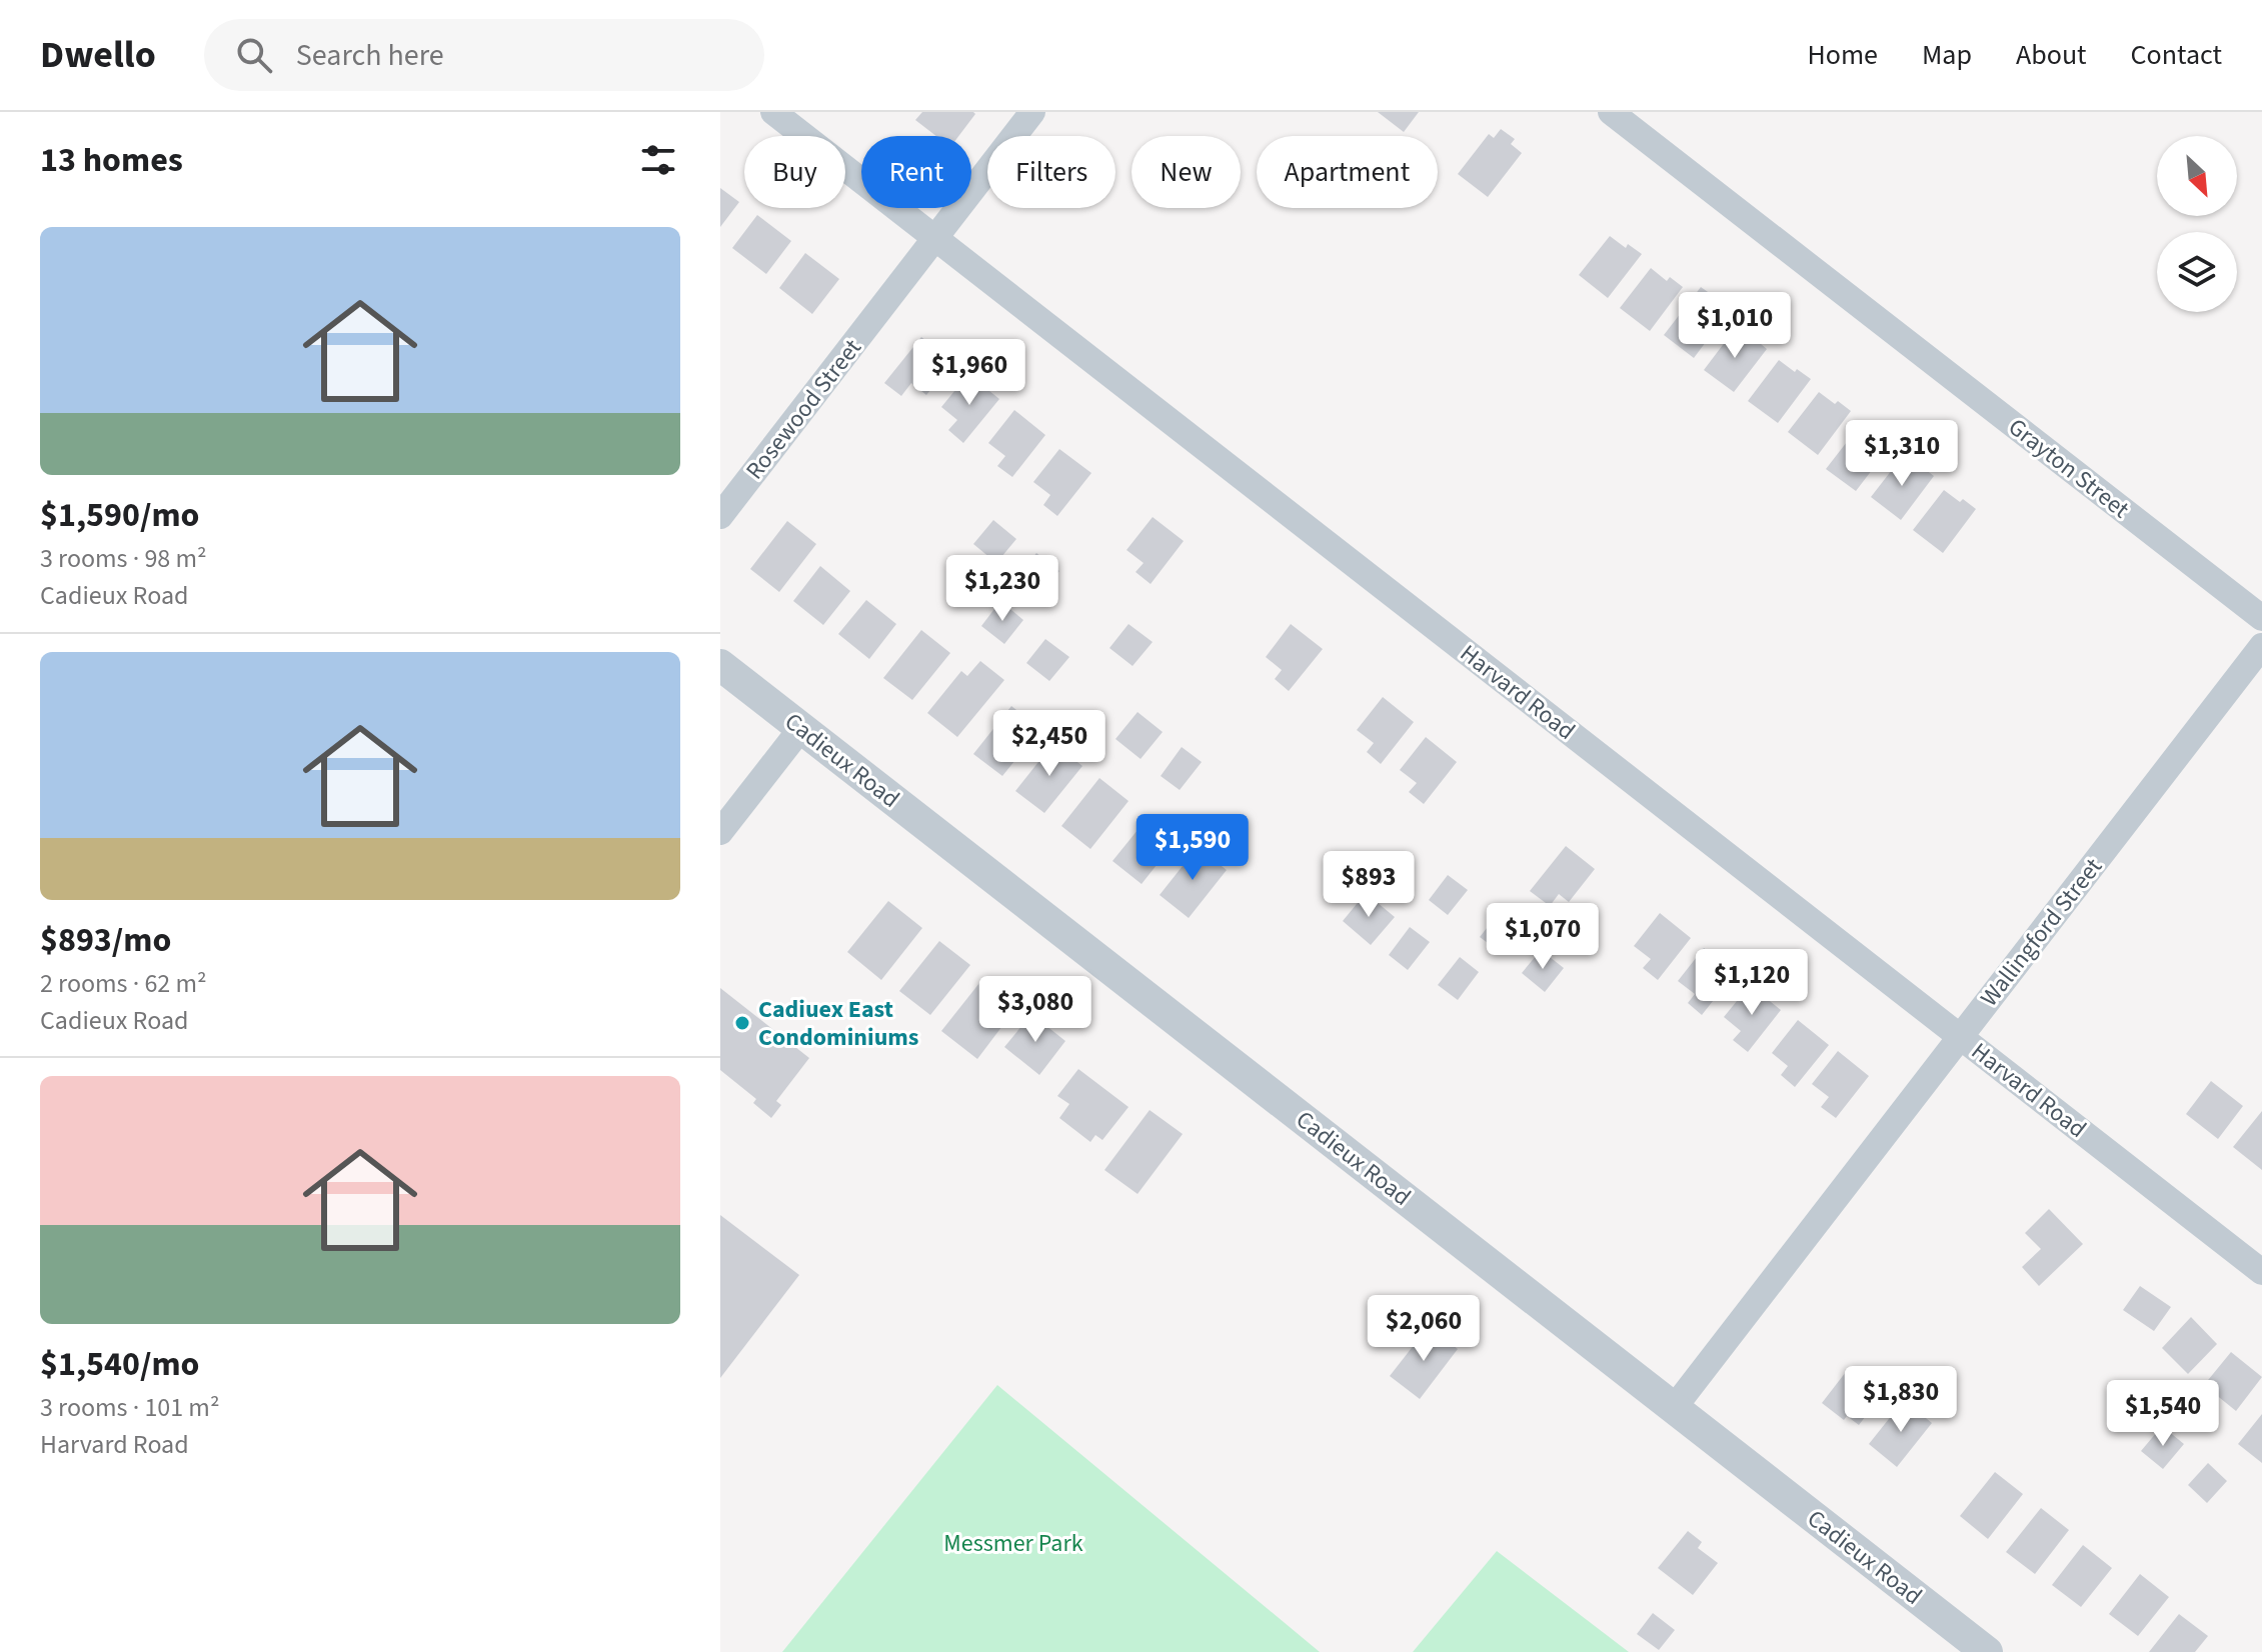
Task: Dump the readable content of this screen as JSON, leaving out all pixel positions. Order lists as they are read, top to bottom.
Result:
{
  "streets": {
    "street": [
      "Rosewood Street",
      "Grayton Street",
      "Harvard Road",
      "Cadieux Road",
      "Wallingford Street"
    ]
  },
  "crossings": [
    ["Rosewood Street", "Harvard Road"],
    ["Harvard Road", "Wallingford Street"],
    ["Cadieux Road", "Wallingford Street"]
  ],
  "parks": ["Messmer Park"],
  "places": ["Cadiuex East Condominiums"],
  "north": "bottom right",
  "page": {
    "header": "Dwello",
    "search": "Search here",
    "nav": [
      "Home",
      "Map",
      "About",
      "Contact"
    ],
    "heading": "13 homes",
    "chip": [
      "Buy",
      "Rent",
      "Filters",
      "New",
      "Apartment"
    ],
    "list": [
      {
        "name": "$1,590/mo",
        "note": "3 rooms · 98 m² · Cadieux Road"
      },
      {
        "name": "$893/mo",
        "note": "2 rooms · 62 m² · Cadieux Road"
      },
      {
        "name": "$1,540/mo",
        "note": "3 rooms · 101 m² · Harvard Road"
      }
    ],
    "price": [
      "$1,010",
      "$1,960",
      "$1,310",
      "$1,230",
      "$2,450",
      "$1,590",
      "$893",
      "$1,070",
      "$1,120",
      "$3,080",
      "$2,060",
      "$1,830",
      "$1,540"
    ]
  }
}
